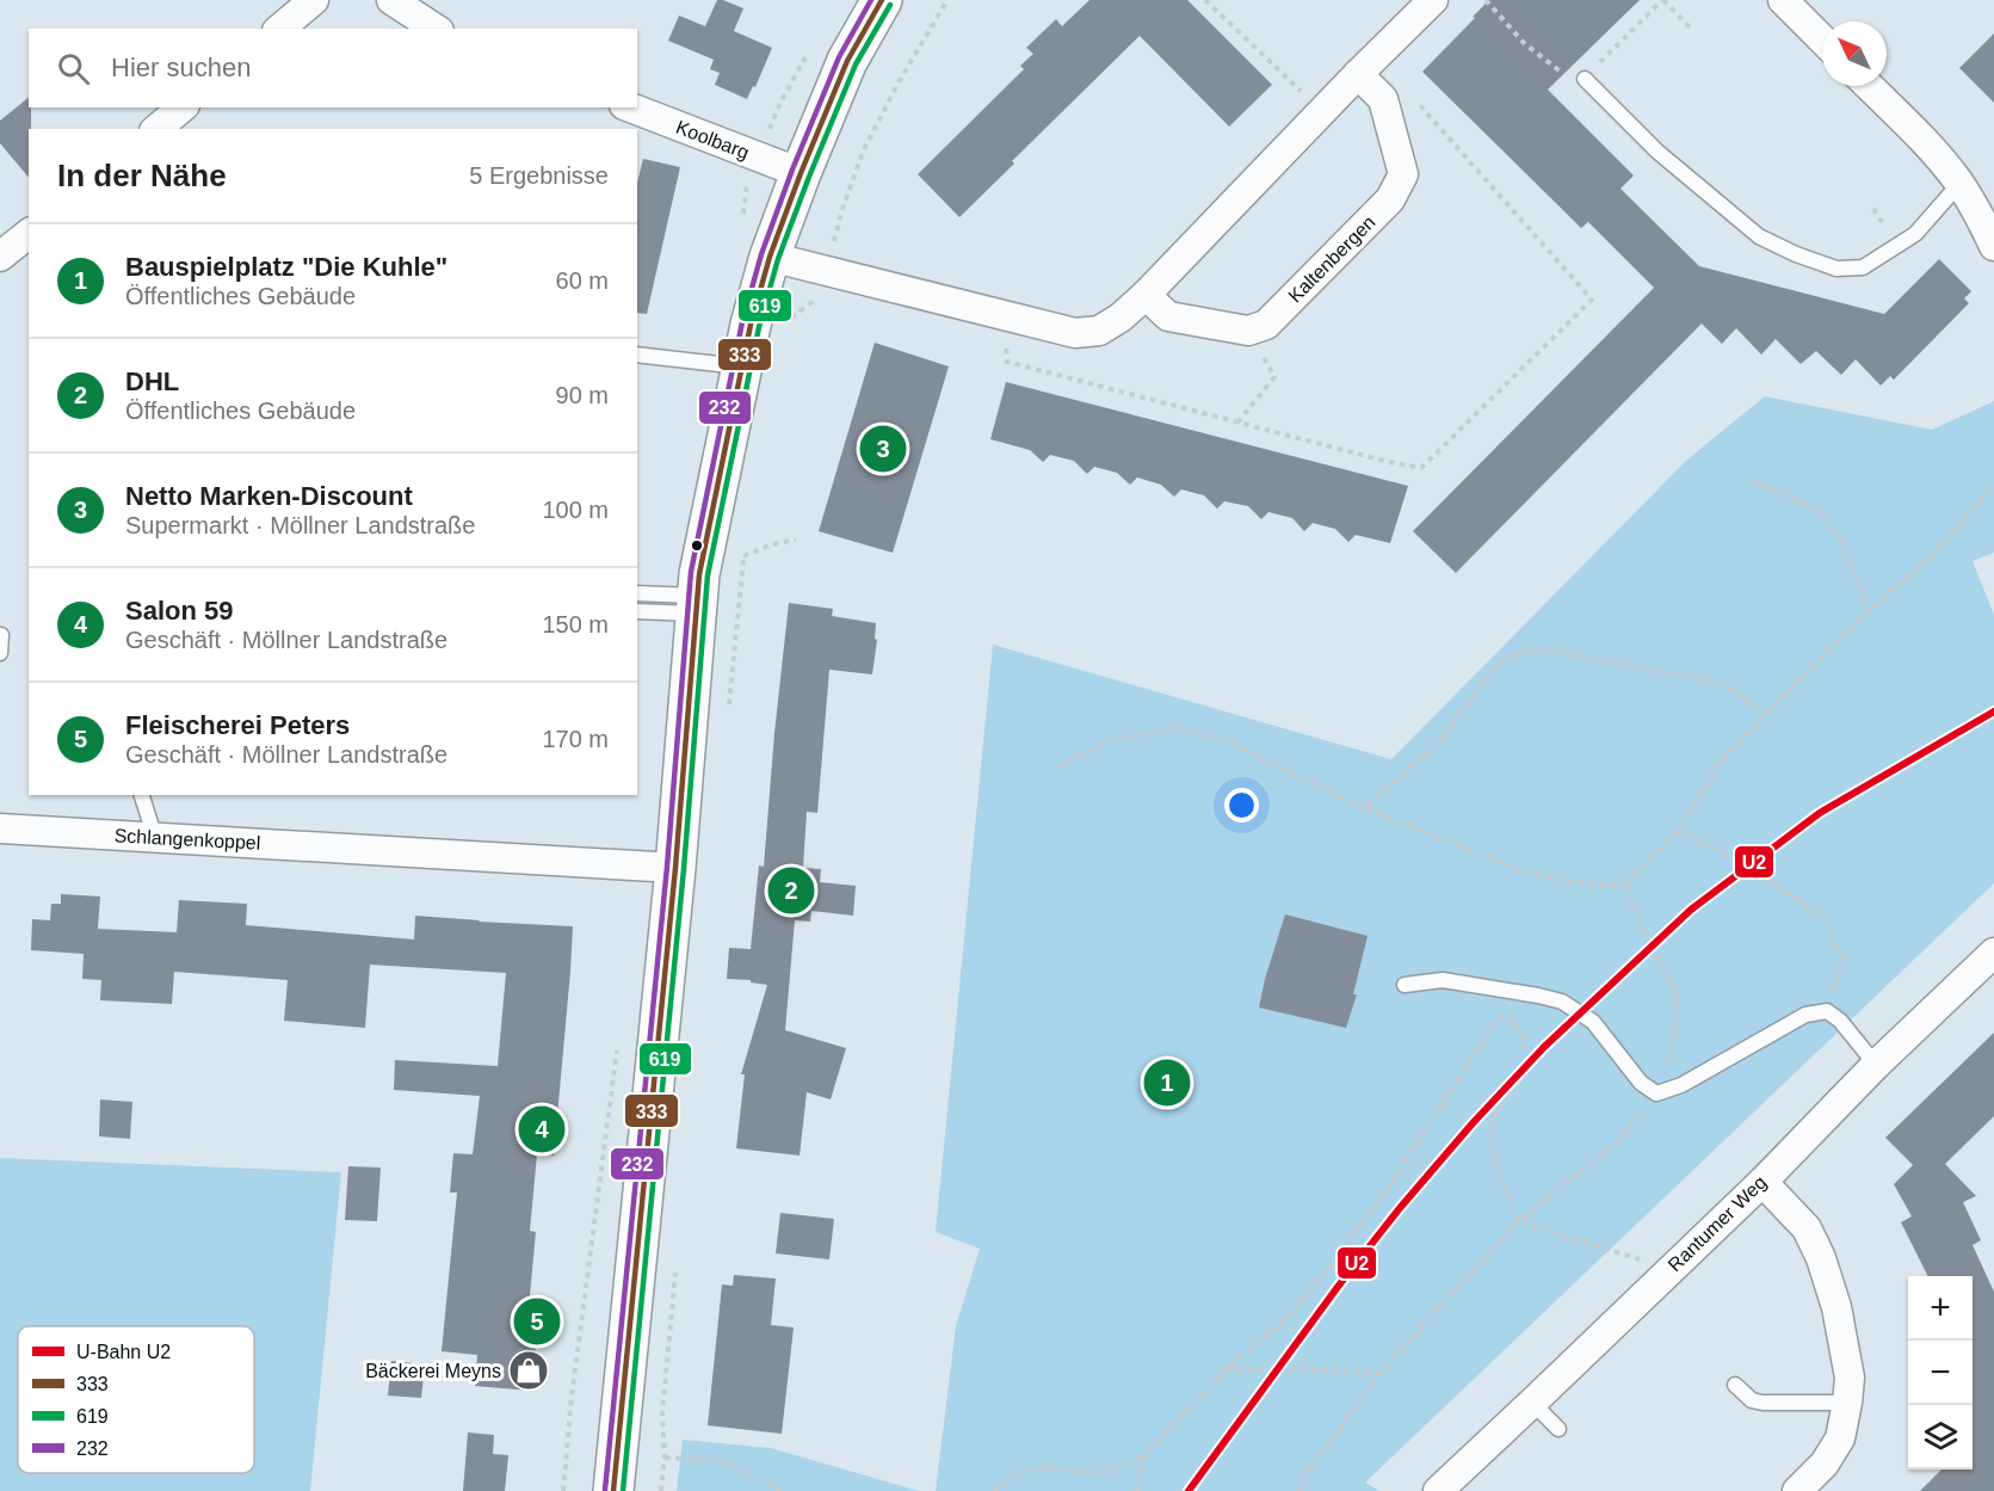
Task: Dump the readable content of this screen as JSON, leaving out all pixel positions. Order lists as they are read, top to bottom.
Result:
{
  "streets": {
    "street": [
      "Koolbarg",
      "Kaltenbergen",
      "Schlangenkoppel",
      "Rantumer Weg"
    ]
  },
  "places": {
    "shop": ["Bäckerei Meyns"]
  },
  "lines": [
    "transit line 333",
    "transit line 232",
    "transit line 619",
    "metro line U2"
  ],
  "legend": [
    "U-Bahn U2",
    "333",
    "619",
    "232"
  ],
  "north": "top left",
  "page": {
    "search": "Hier suchen",
    "heading": ["In der Nähe", "5 Ergebnisse"],
    "list": [
      {
        "mark": "1",
        "name": "Bauspielplatz \"Die Kuhle\"",
        "note": "Öffentliches Gebäude",
        "value": "60 m"
      },
      {
        "mark": "2",
        "name": "DHL",
        "note": "Öffentliches Gebäude",
        "value": "90 m"
      },
      {
        "mark": "3",
        "name": "Netto Marken-Discount",
        "note": "Supermarkt · Möllner Landstraße",
        "value": "100 m"
      },
      {
        "mark": "4",
        "name": "Salon 59",
        "note": "Geschäft · Möllner Landstraße",
        "value": "150 m"
      },
      {
        "mark": "5",
        "name": "Fleischerei Peters",
        "note": "Geschäft · Möllner Landstraße",
        "value": "170 m"
      }
    ],
    "pins": [
      "3",
      "2",
      "1",
      "4",
      "5"
    ],
    "map_buttons": ["+", "−"]
  }
}
